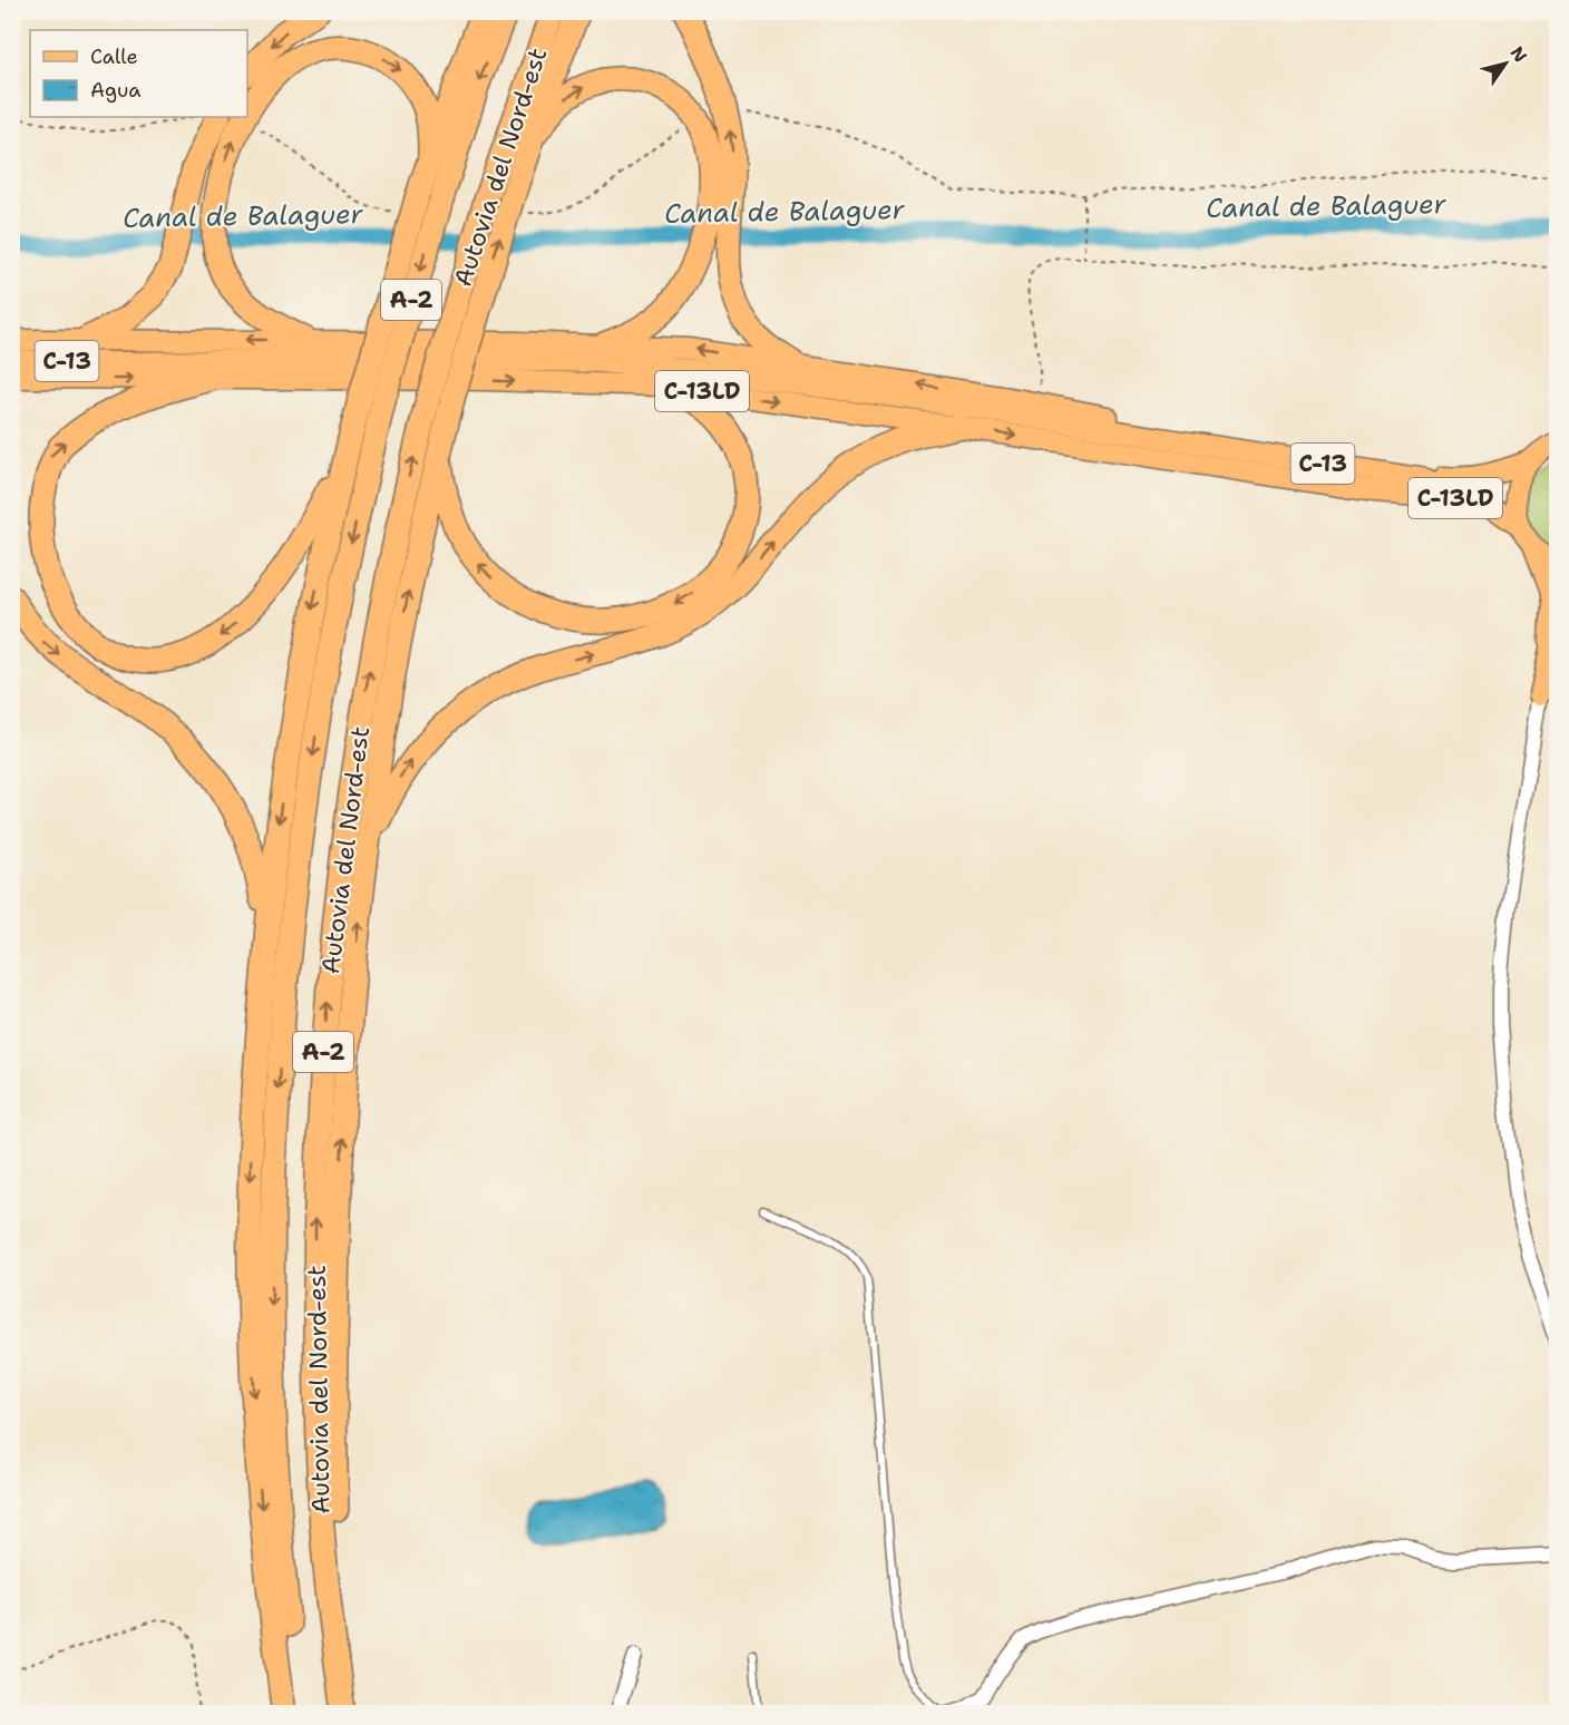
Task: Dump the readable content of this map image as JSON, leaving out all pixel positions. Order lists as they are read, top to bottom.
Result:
{
  "streets": {
    "highway": ["Autovia del Nord-est", "A-2"],
    "main road": ["C-13", "C-13LD"]
  },
  "crossings": [
    ["C-13", "C-13LD"]
  ],
  "water": ["Canal de Balaguer"],
  "legend": ["Calle", "Agua"],
  "north": "top right"
}
